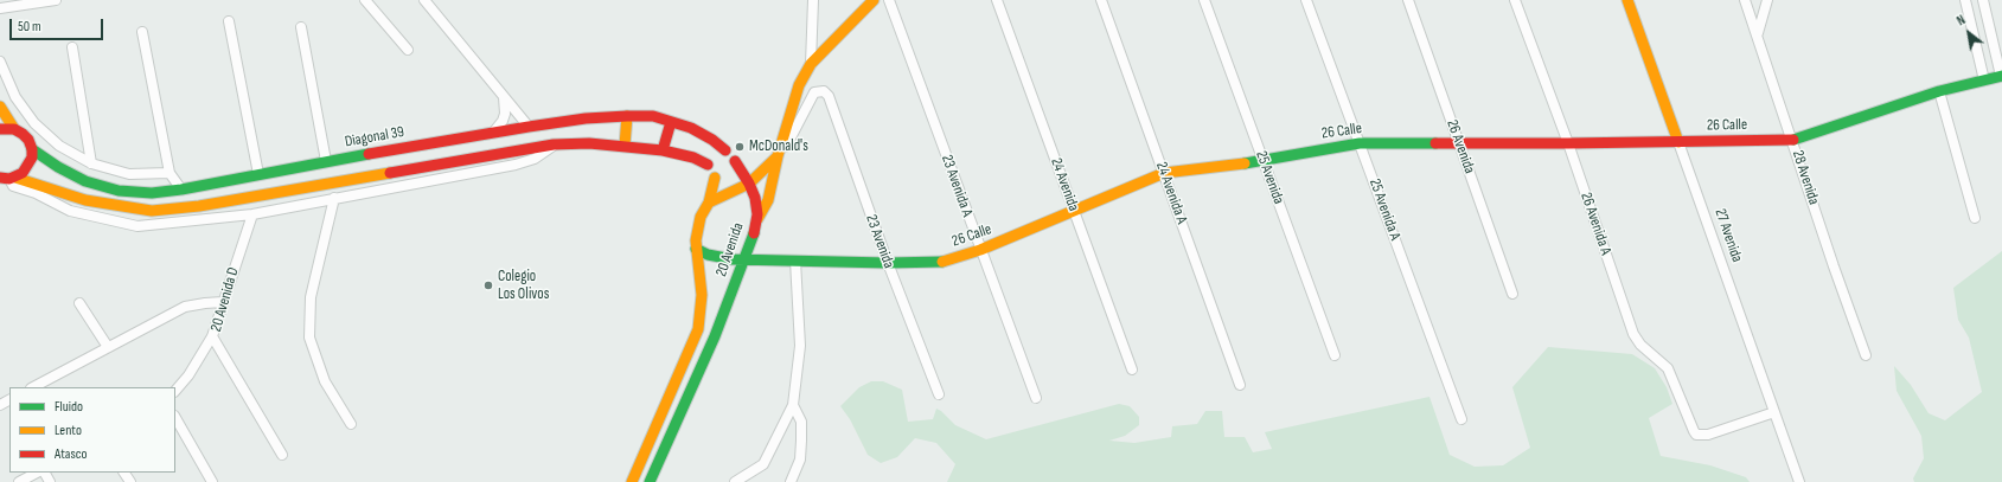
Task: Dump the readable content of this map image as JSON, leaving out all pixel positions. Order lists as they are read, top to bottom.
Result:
{
  "streets": {
    "main road": [
      "26 Calle",
      "Diagonal 39",
      "27 Avenida",
      "20 Avenida"
    ],
    "street": [
      "26 Avenida",
      "25 Avenida",
      "28 Avenida",
      "24 Avenida",
      "23 Avenida A",
      "24 Avenida A",
      "25 Avenida A",
      "26 Avenida A",
      "23 Avenida",
      "20 Avenida D"
    ]
  },
  "crossings": [
    ["26 Calle", "26 Avenida"],
    ["26 Calle", "25 Avenida"],
    ["26 Calle", "28 Avenida"],
    ["26 Calle", "24 Avenida"],
    ["26 Calle", "23 Avenida A"],
    ["26 Calle", "24 Avenida A"],
    ["26 Calle", "25 Avenida A"],
    ["26 Calle", "26 Avenida A"],
    ["26 Calle", "27 Avenida"],
    ["26 Calle", "23 Avenida"],
    ["26 Calle", "20 Avenida"],
    ["26 Avenida A", "27 Avenida"]
  ],
  "places": ["McDonald's", "Colegio Los Olivos"],
  "legend": ["Fluido", "Lento", "Atasco"],
  "scale_bar": "50 m",
  "north": "top left"
}
